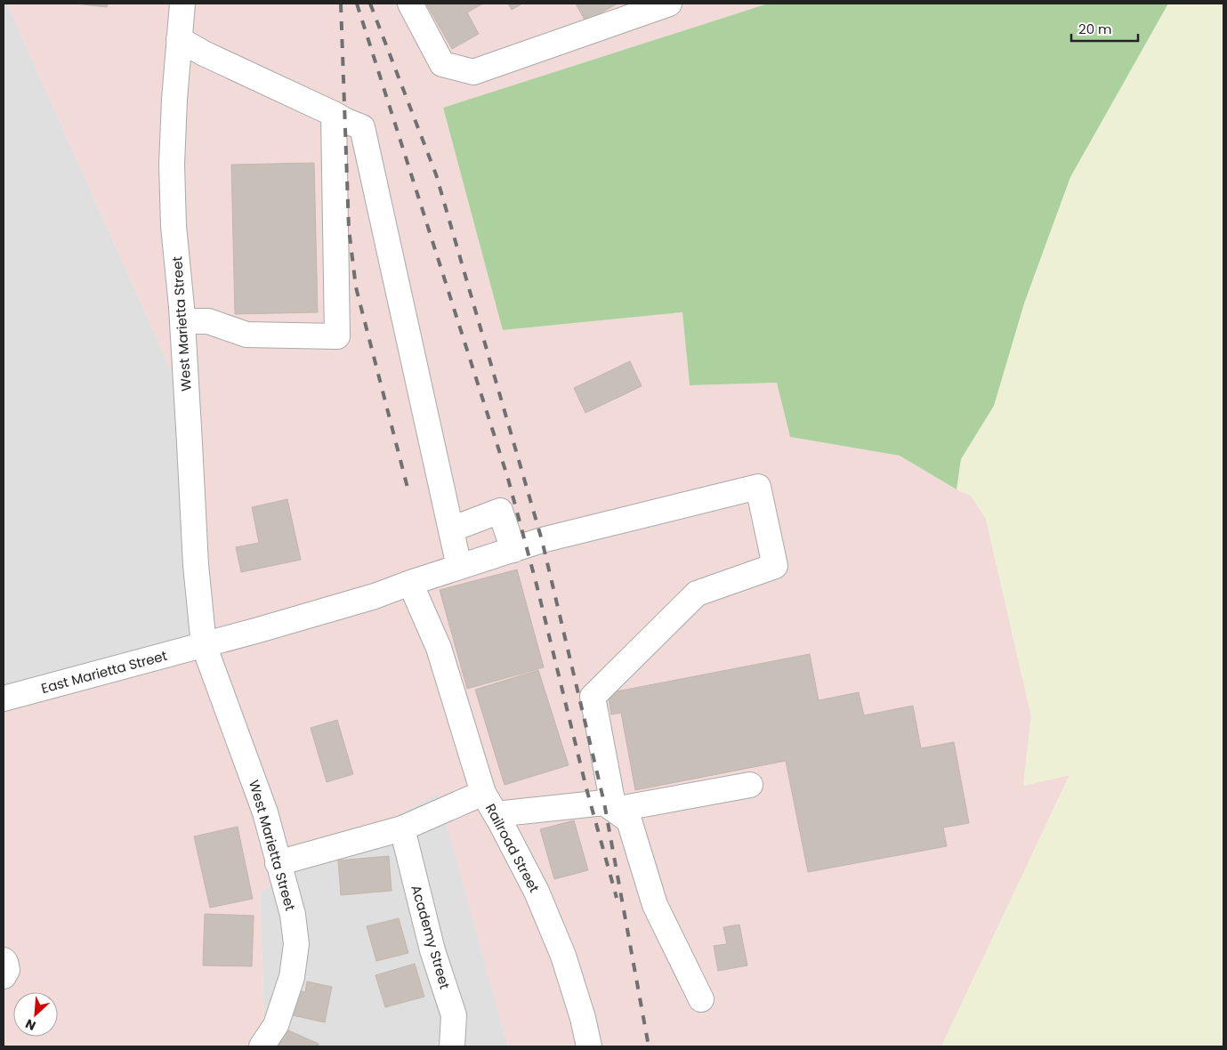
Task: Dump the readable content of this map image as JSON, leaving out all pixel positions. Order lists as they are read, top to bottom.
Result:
{
  "streets": {
    "street": [
      "West Marietta Street",
      "East Marietta Street",
      "Railroad Street",
      "Academy Street"
    ]
  },
  "crossings": [
    ["West Marietta Street", "East Marietta Street"]
  ],
  "scale_bar": "20 m",
  "north": "bottom left"
}
